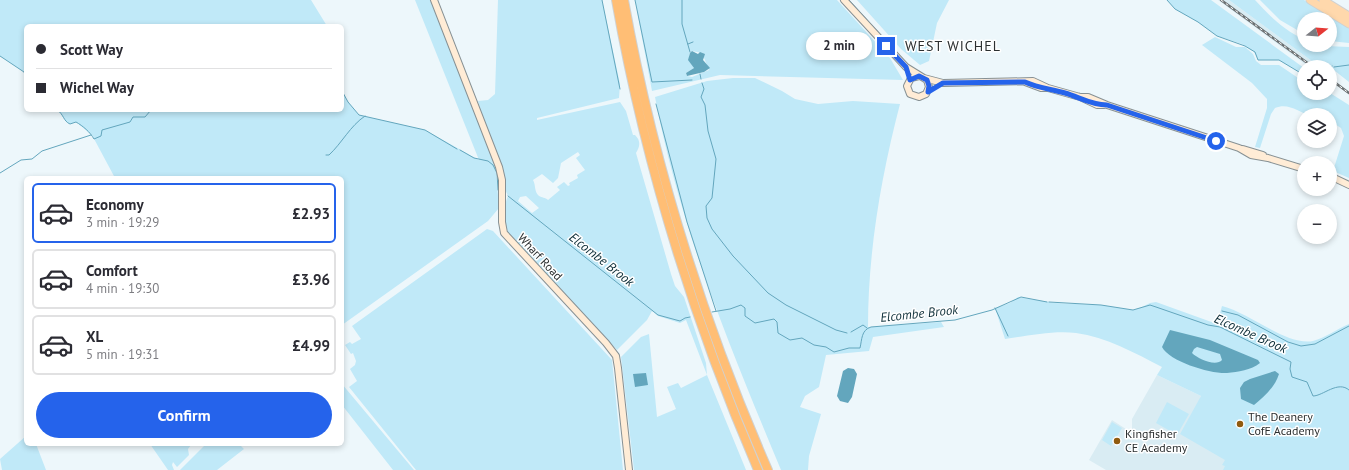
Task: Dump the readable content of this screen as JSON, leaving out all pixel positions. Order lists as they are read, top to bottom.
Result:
{
  "streets": {
    "street": ["Wharf Road"]
  },
  "districts": ["WEST WICHEL"],
  "water": ["Elcombe Brook"],
  "places": ["The Deanery CofE Academy", "Kingfisher CE Academy"],
  "north": "right",
  "page": {
    "map_buttons": ["+", "−"],
    "banner": ["Scott Way", "Wichel Way"],
    "bubble": "2 min",
    "list": [
      {
        "name": "Economy",
        "note": "3 min · 19:29",
        "value": "£2.93"
      },
      {
        "name": "Comfort",
        "note": "4 min · 19:30",
        "value": "£3.96"
      },
      {
        "name": "XL",
        "note": "5 min · 19:31",
        "value": "£4.99"
      }
    ],
    "buttons": "Confirm"
  }
}
